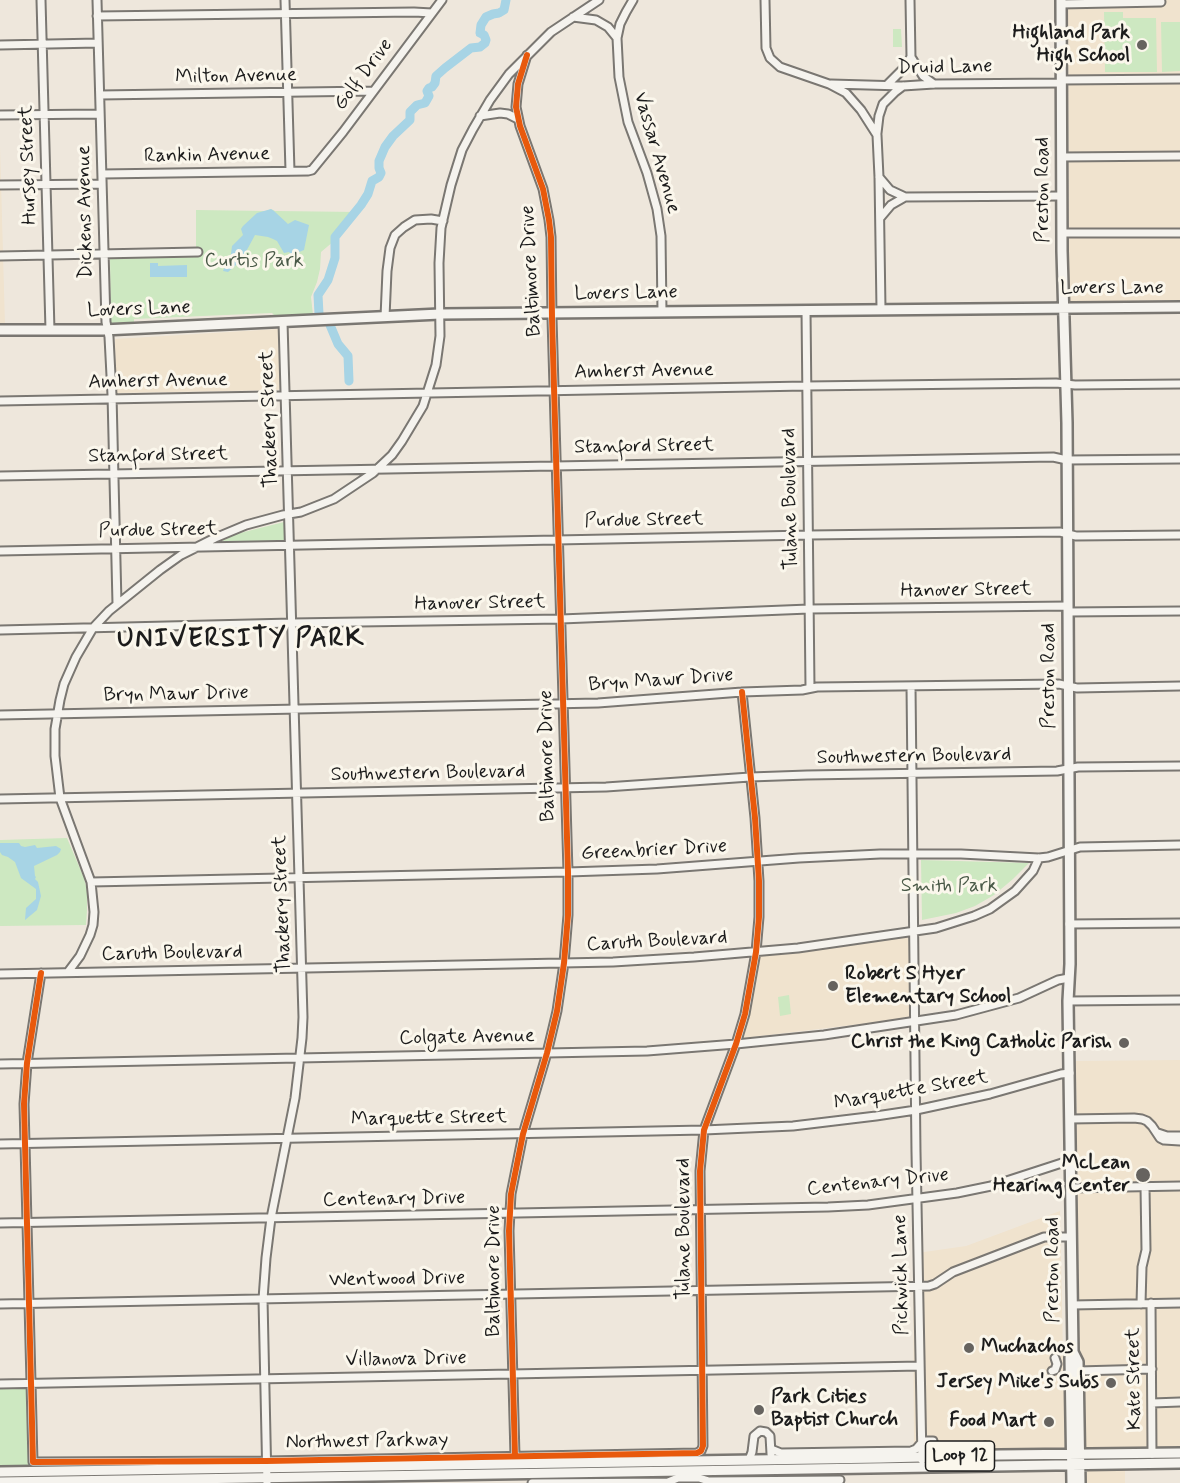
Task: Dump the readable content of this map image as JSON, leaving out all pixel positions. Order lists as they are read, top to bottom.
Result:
{
  "streets": {
    "main road": ["Preston Road", "Lovers Lane", "Loop 12"],
    "street": [
      "Druid Lane",
      "Golf Drive",
      "Milton Avenue",
      "Vassar Avenue",
      "Rankin Avenue",
      "Hursey Street",
      "Dickens Avenue",
      "Baltimore Drive",
      "Amherst Avenue",
      "Thackery Street",
      "Stanford Street",
      "Tulane Boulevard",
      "Purdue Street",
      "Hanover Street",
      "Bryn Mawr Drive",
      "Southwestern Boulevard",
      "Greenbrier Drive",
      "Caruth Boulevard",
      "Colgate Avenue",
      "Marquette Street",
      "Centenary Drive",
      "Pickwick Lane",
      "Wentwood Drive",
      "Villanova Drive",
      "Kate Street",
      "Northwest Parkway"
    ]
  },
  "crossings": [
    ["Druid Lane", "Preston Road"],
    ["Golf Drive", "Milton Avenue"],
    ["Golf Drive", "Rankin Avenue"],
    ["Milton Avenue", "Dickens Avenue"],
    ["Vassar Avenue", "Lovers Lane"],
    ["Rankin Avenue", "Dickens Avenue"],
    ["Hursey Street", "Lovers Lane"],
    ["Preston Road", "Lovers Lane"],
    ["Preston Road", "Amherst Avenue"],
    ["Preston Road", "Stanford Street"],
    ["Preston Road", "Purdue Street"],
    ["Preston Road", "Hanover Street"],
    ["Preston Road", "Bryn Mawr Drive"],
    ["Preston Road", "Southwestern Boulevard"],
    ["Preston Road", "Greenbrier Drive"],
    ["Preston Road", "Colgate Avenue"],
    ["Preston Road", "Marquette Street"],
    ["Preston Road", "Centenary Drive"],
    ["Preston Road", "Wentwood Drive"],
    ["Preston Road", "Loop 12"],
    ["Dickens Avenue", "Lovers Lane"],
    ["Dickens Avenue", "Amherst Avenue"],
    ["Dickens Avenue", "Stanford Street"],
    ["Dickens Avenue", "Purdue Street"],
    ["Baltimore Drive", "Lovers Lane"],
    ["Baltimore Drive", "Amherst Avenue"],
    ["Baltimore Drive", "Stanford Street"],
    ["Baltimore Drive", "Purdue Street"],
    ["Baltimore Drive", "Hanover Street"],
    ["Baltimore Drive", "Bryn Mawr Drive"],
    ["Baltimore Drive", "Southwestern Boulevard"],
    ["Baltimore Drive", "Greenbrier Drive"],
    ["Baltimore Drive", "Caruth Boulevard"],
    ["Baltimore Drive", "Colgate Avenue"],
    ["Baltimore Drive", "Marquette Street"],
    ["Baltimore Drive", "Centenary Drive"],
    ["Baltimore Drive", "Wentwood Drive"],
    ["Baltimore Drive", "Villanova Drive"],
    ["Baltimore Drive", "Northwest Parkway"],
    ["Lovers Lane", "Thackery Street"],
    ["Lovers Lane", "Tulane Boulevard"],
    ["Amherst Avenue", "Thackery Street"],
    ["Amherst Avenue", "Tulane Boulevard"],
    ["Thackery Street", "Stanford Street"],
    ["Thackery Street", "Purdue Street"],
    ["Thackery Street", "Hanover Street"],
    ["Thackery Street", "Bryn Mawr Drive"],
    ["Thackery Street", "Southwestern Boulevard"],
    ["Thackery Street", "Greenbrier Drive"],
    ["Thackery Street", "Caruth Boulevard"],
    ["Thackery Street", "Colgate Avenue"],
    ["Thackery Street", "Marquette Street"],
    ["Thackery Street", "Centenary Drive"],
    ["Thackery Street", "Wentwood Drive"],
    ["Thackery Street", "Villanova Drive"],
    ["Thackery Street", "Northwest Parkway"],
    ["Thackery Street", "Loop 12"],
    ["Stanford Street", "Tulane Boulevard"],
    ["Tulane Boulevard", "Purdue Street"],
    ["Tulane Boulevard", "Hanover Street"],
    ["Tulane Boulevard", "Bryn Mawr Drive"],
    ["Tulane Boulevard", "Southwestern Boulevard"],
    ["Tulane Boulevard", "Greenbrier Drive"],
    ["Tulane Boulevard", "Caruth Boulevard"],
    ["Tulane Boulevard", "Colgate Avenue"],
    ["Tulane Boulevard", "Marquette Street"],
    ["Tulane Boulevard", "Centenary Drive"],
    ["Tulane Boulevard", "Wentwood Drive"],
    ["Tulane Boulevard", "Villanova Drive"],
    ["Tulane Boulevard", "Northwest Parkway"],
    ["Bryn Mawr Drive", "Pickwick Lane"],
    ["Southwestern Boulevard", "Pickwick Lane"],
    ["Greenbrier Drive", "Caruth Boulevard"],
    ["Greenbrier Drive", "Pickwick Lane"],
    ["Caruth Boulevard", "Pickwick Lane"],
    ["Colgate Avenue", "Pickwick Lane"],
    ["Marquette Street", "Pickwick Lane"],
    ["Centenary Drive", "Pickwick Lane"],
    ["Pickwick Lane", "Wentwood Drive"],
    ["Pickwick Lane", "Villanova Drive"],
    ["Pickwick Lane", "Loop 12"],
    ["Villanova Drive", "Northwest Parkway"],
    ["Kate Street", "Loop 12"],
    ["Northwest Parkway", "Loop 12"]
  ],
  "districts": ["UNIVERSITY PARK"],
  "parks": ["Curtis Park", "Smith Park"],
  "places": [
    "Highland Park High School",
    "Robert S Hyer Elementary School",
    "Christ the King Catholic Parish",
    "McLean Hearing Center",
    "Muchachos",
    "Jersey Mike's Subs",
    "Park Cities Baptist Church",
    "Food Mart"
  ]
}
